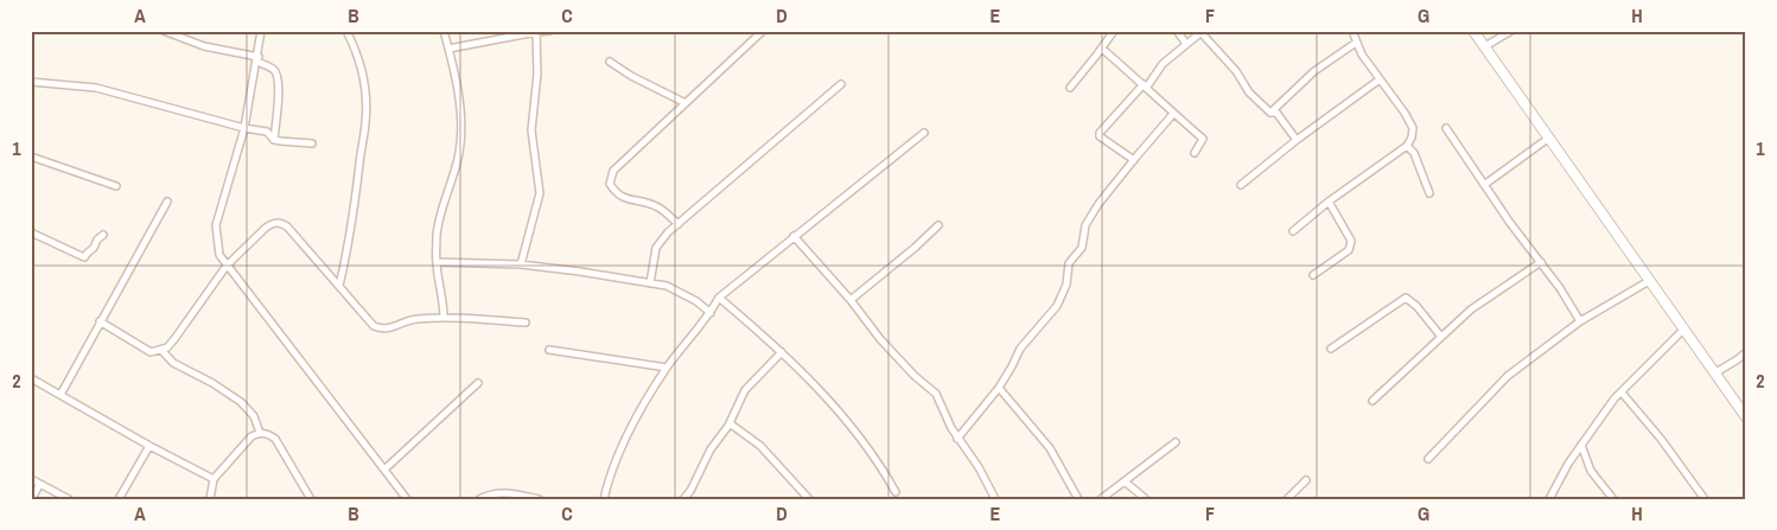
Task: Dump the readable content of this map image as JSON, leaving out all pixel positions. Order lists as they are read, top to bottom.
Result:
{
  "grid": {
    "columns": [
      "A",
      "B",
      "C",
      "D",
      "E",
      "F",
      "G",
      "H"
    ],
    "rows": ["1", "2"]
  }
}
